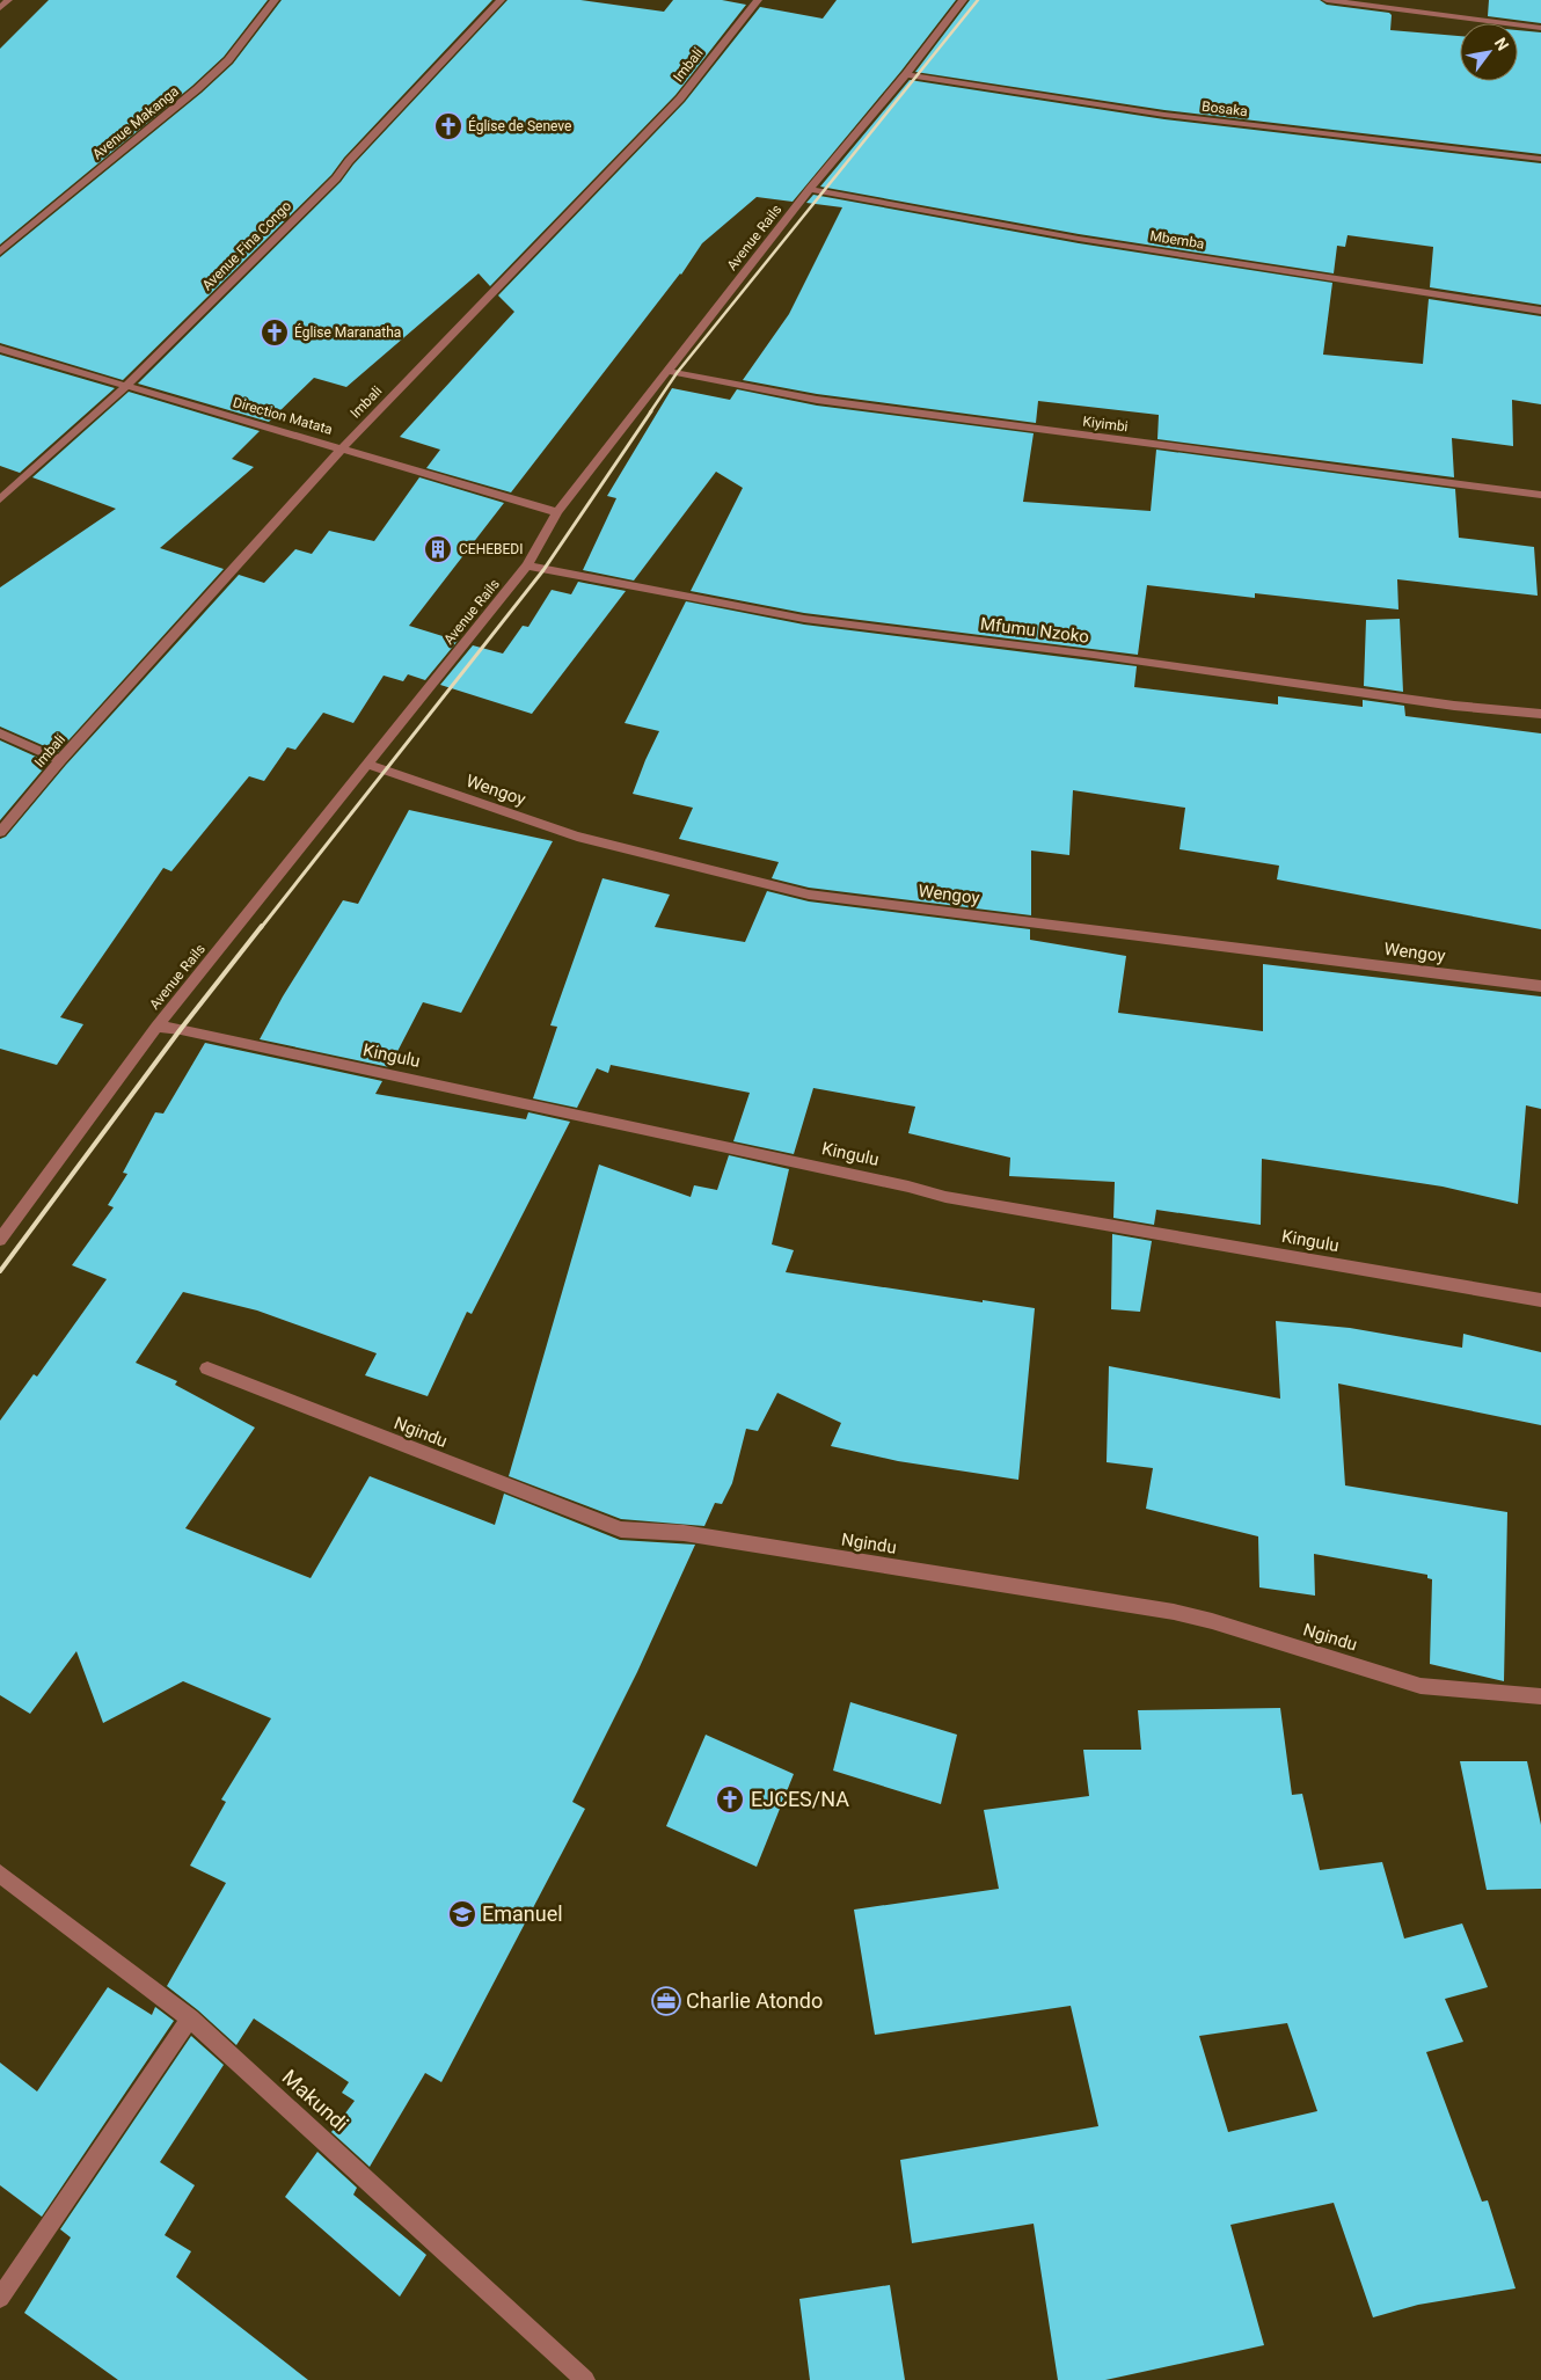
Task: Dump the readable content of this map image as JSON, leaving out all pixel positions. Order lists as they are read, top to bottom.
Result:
{
  "streets": {
    "street": [
      "Imbali",
      "Bosaka",
      "Avenue Makanga",
      "Avenue Rails",
      "Mbemba",
      "Avenue Fina Congo",
      "Direction Matata",
      "Kiyimbi",
      "Mfumu Nzoko",
      "Wengoy",
      "Kingulu",
      "Ngindu",
      "Makundi"
    ]
  },
  "crossings": [
    ["Imbali", "Direction Matata"],
    ["Bosaka", "Avenue Rails"],
    ["Avenue Rails", "Mbemba"],
    ["Avenue Rails", "Direction Matata"],
    ["Avenue Rails", "Kiyimbi"],
    ["Avenue Rails", "Mfumu Nzoko"],
    ["Avenue Rails", "Wengoy"],
    ["Avenue Rails", "Kingulu"],
    ["Avenue Fina Congo", "Direction Matata"]
  ],
  "places": {
    "church": ["Église de Seneve", "Église Maranatha", "EJCES/NA"],
    "building": ["CEHEBEDI"],
    "school or university": ["Emanuel"],
    "office": ["Charlie Atondo"]
  },
  "north": "top right"
}
